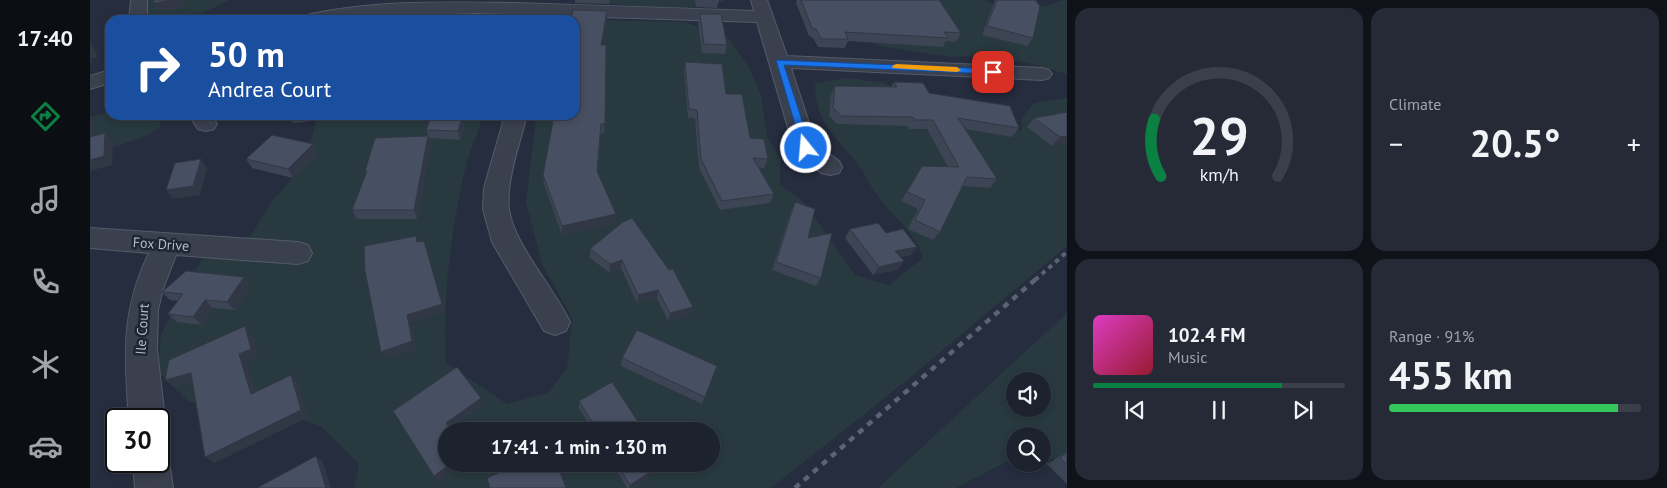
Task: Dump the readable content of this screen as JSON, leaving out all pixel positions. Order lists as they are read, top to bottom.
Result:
{
  "streets": {
    "street": ["Fox Drive", "Ile Court"]
  },
  "crossings": [
    ["Fox Drive", "Ile Court"]
  ],
  "page": {
    "tabs": "17:40",
    "tile": [
      "Climate",
      ["Range · 91%", "455 km"]
    ],
    "turn": ["50 m", "Andrea Court"],
    "heat": ["−", "20.5°", "+"],
    "song": ["102.4 FM", "Music"],
    "limit": "30",
    "trip": "17:41 · 1 min · 130 m",
    "gauge": ["29", "km/h"]
  }
}
